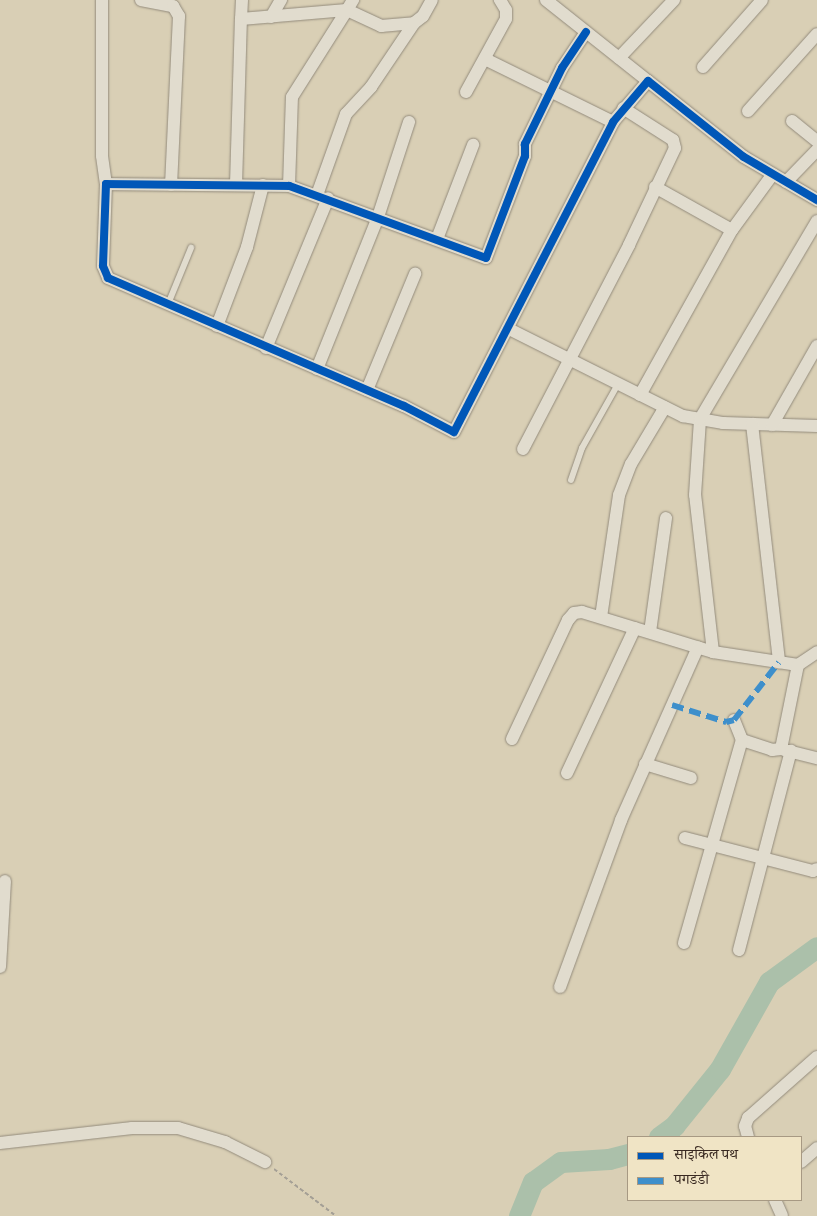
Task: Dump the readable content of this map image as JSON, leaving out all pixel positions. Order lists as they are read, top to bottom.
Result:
{
  "legend": ["साइकिल पथ", "पगडंडी"]
}
